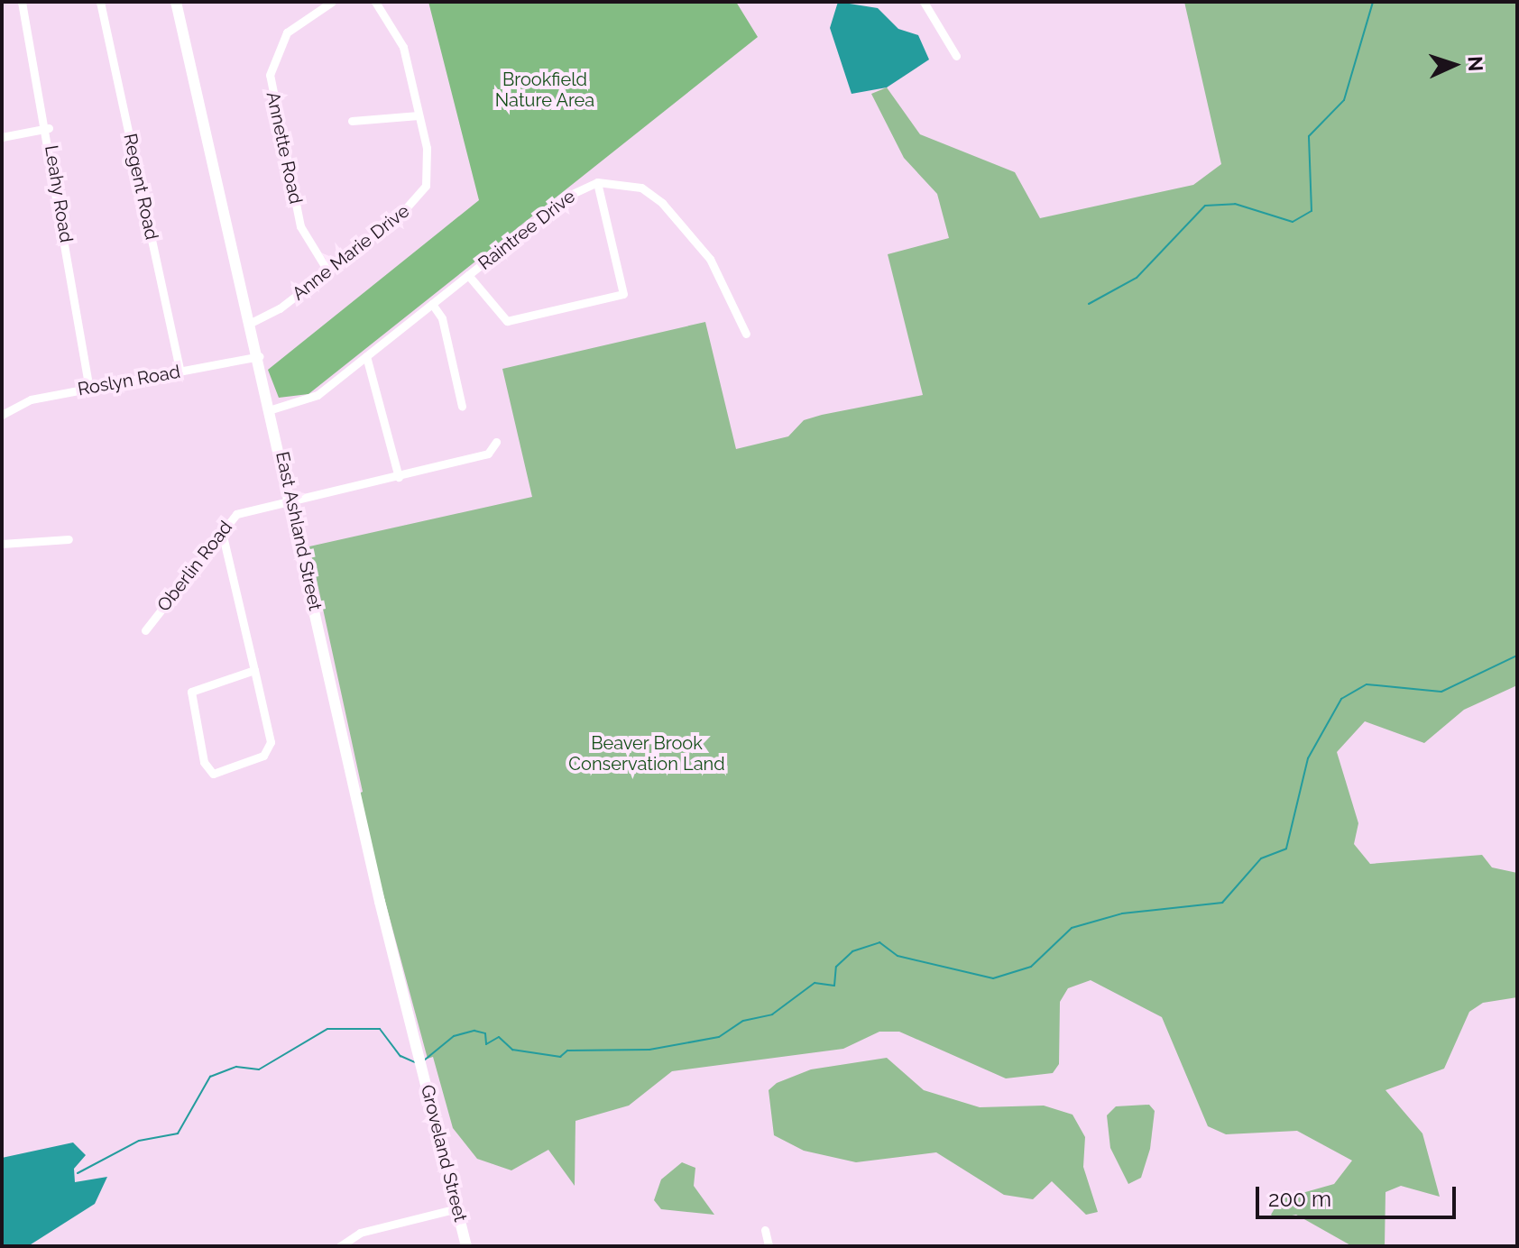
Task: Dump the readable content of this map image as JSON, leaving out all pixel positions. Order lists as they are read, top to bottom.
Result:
{
  "streets": {
    "main road": ["East Ashland Street", "Groveland Street"],
    "street": [
      "Annette Road",
      "Regent Road",
      "Leahy Road",
      "Raintree Drive",
      "Anne Marie Drive",
      "Roslyn Road",
      "Oberlin Road"
    ]
  },
  "crossings": [
    ["Annette Road", "Anne Marie Drive"],
    ["Regent Road", "Roslyn Road"],
    ["Leahy Road", "Roslyn Road"],
    ["Raintree Drive", "East Ashland Street"],
    ["Anne Marie Drive", "East Ashland Street"],
    ["Roslyn Road", "East Ashland Street"],
    ["East Ashland Street", "Oberlin Road"],
    ["East Ashland Street", "Groveland Street"]
  ],
  "parks": ["Brookfield Nature Area", "Beaver Brook Conservation Land"],
  "scale_bar": "200 m",
  "north": "right"
}
